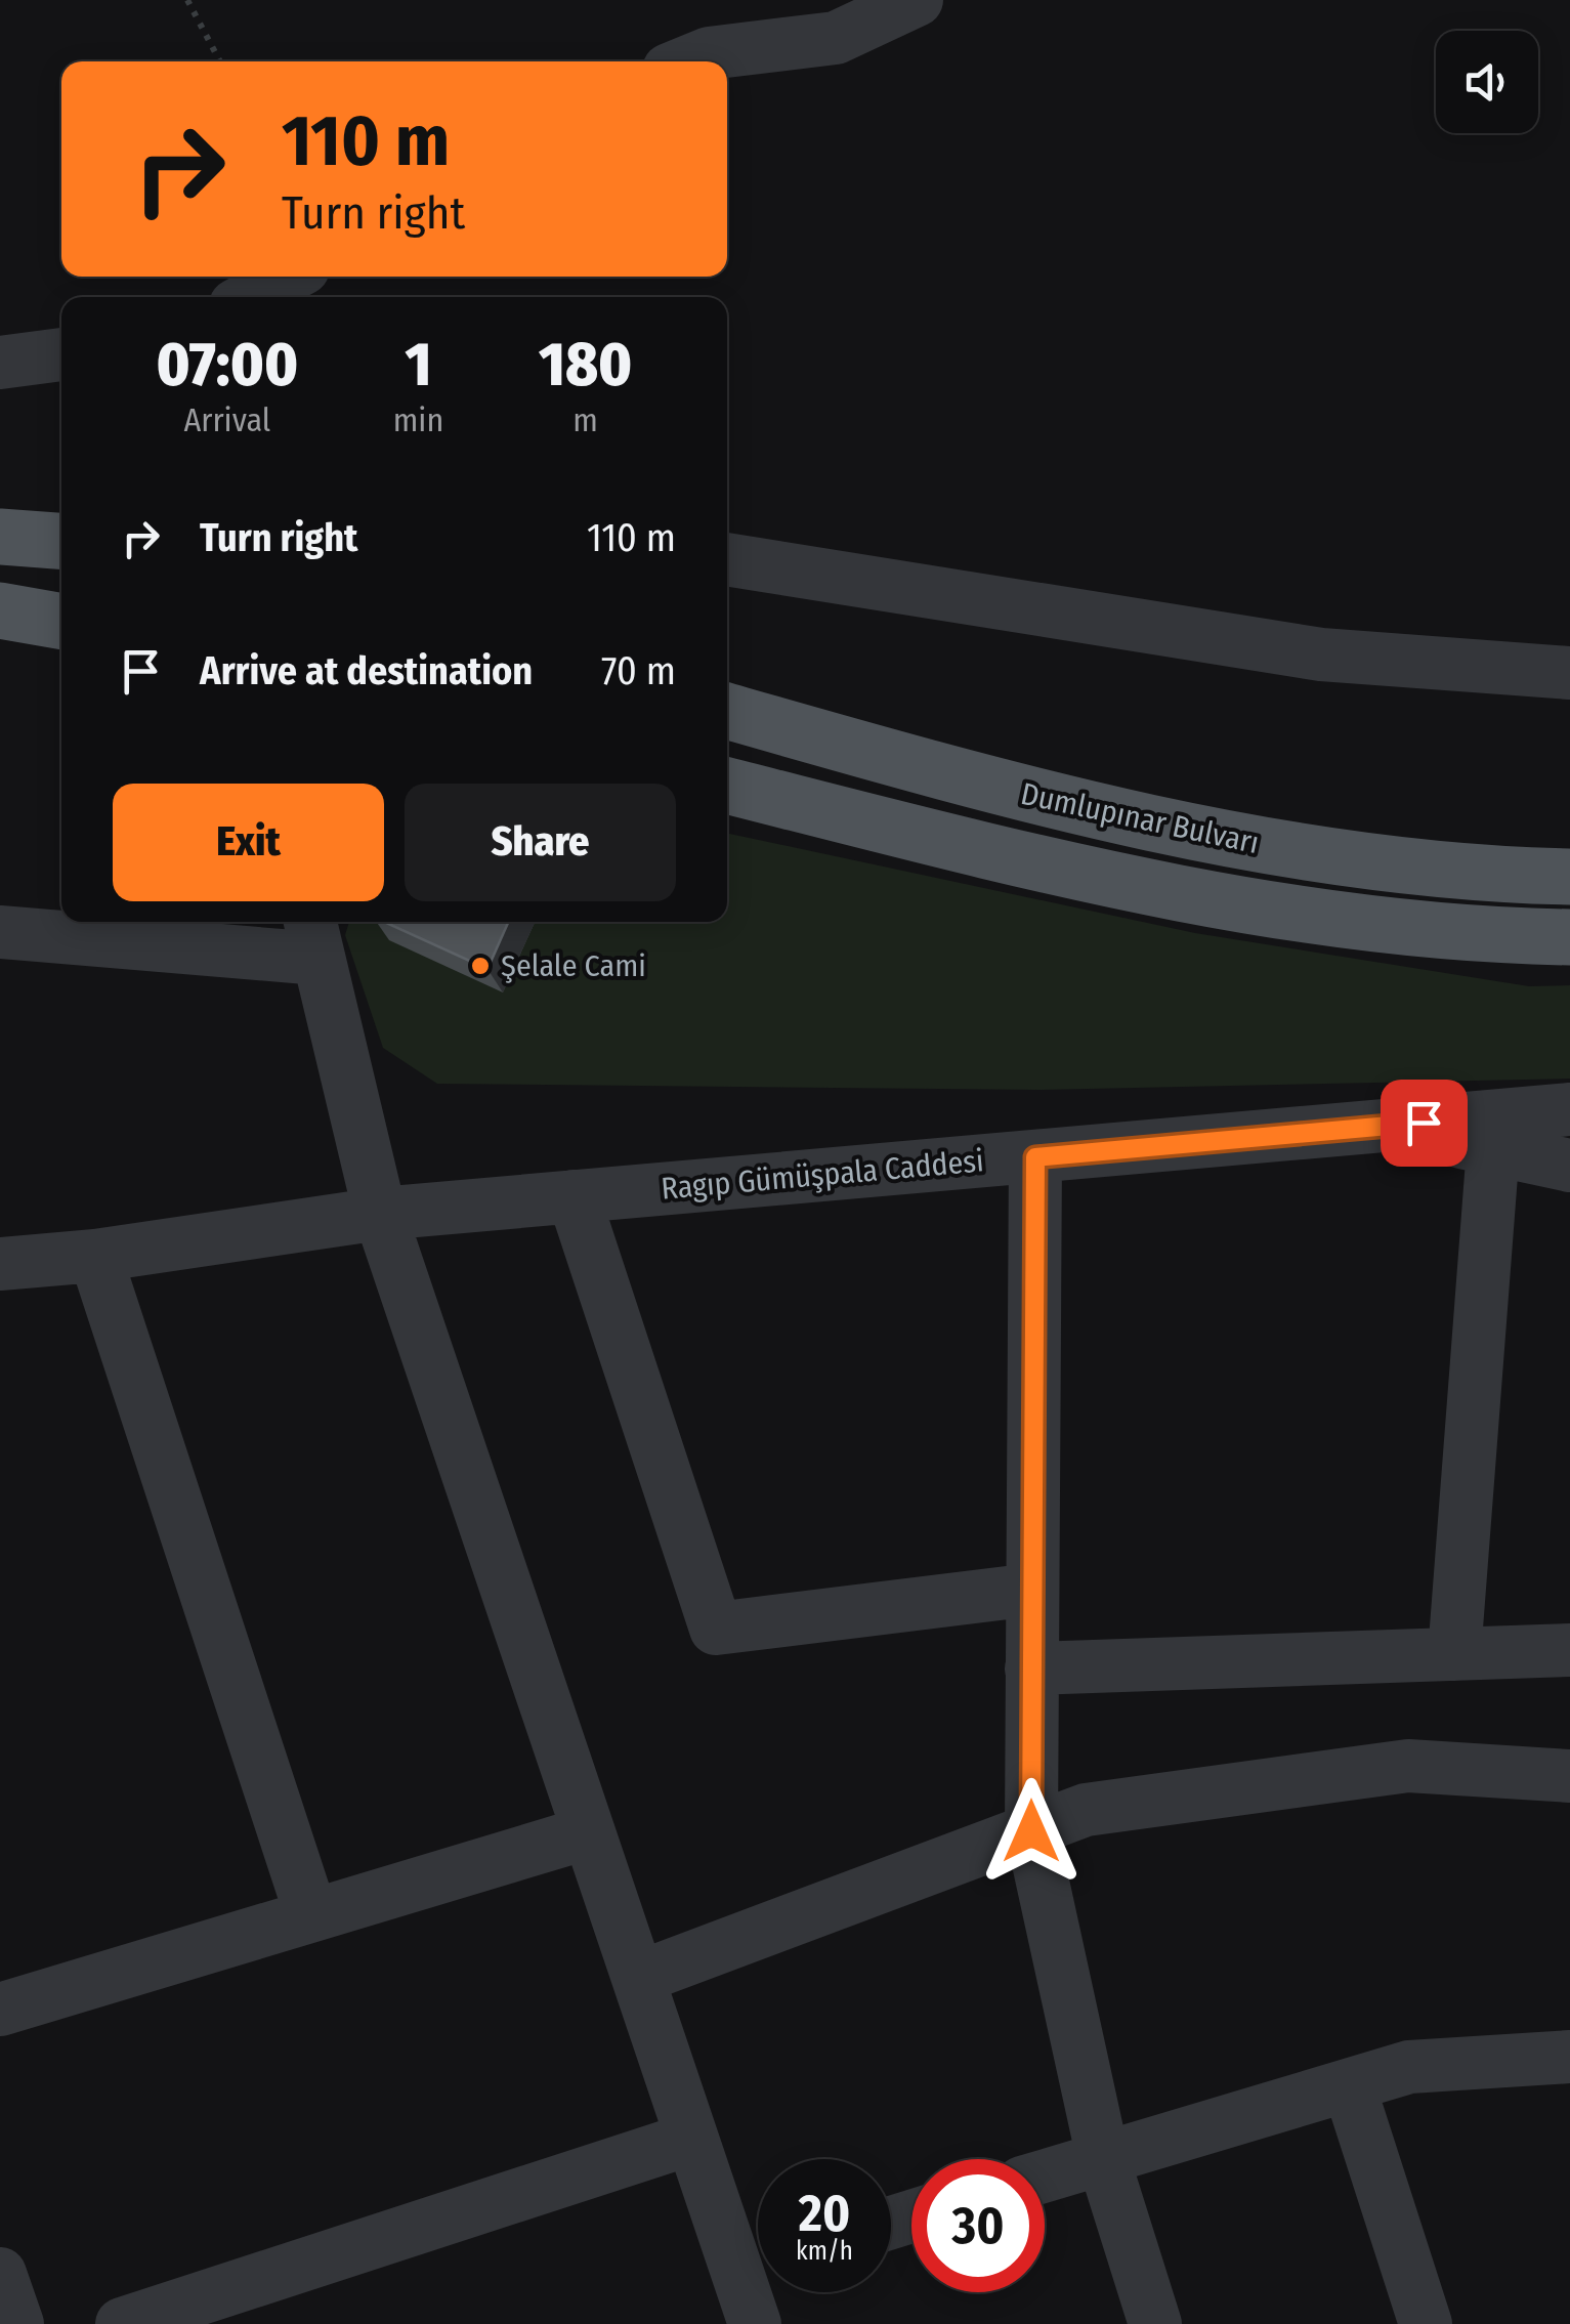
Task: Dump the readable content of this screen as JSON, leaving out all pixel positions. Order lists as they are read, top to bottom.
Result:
{
  "streets": {
    "main road": ["Dumlupınar Bulvarı"],
    "street": ["Ragıp Gümüşpala Caddesi"]
  },
  "places": ["Şelale Cami"],
  "page": {
    "turn": ["110 m", "Turn right"],
    "eta": [
      "07:00",
      "Arrival",
      "1",
      "min",
      "180",
      "m"
    ],
    "list": [
      {
        "name": "Turn right",
        "value": "110 m"
      },
      {
        "name": "Arrive at destination",
        "value": "70 m"
      }
    ],
    "buttons": ["Exit", "Share"],
    "speed": "20 km/h",
    "limit": "30"
  }
}
